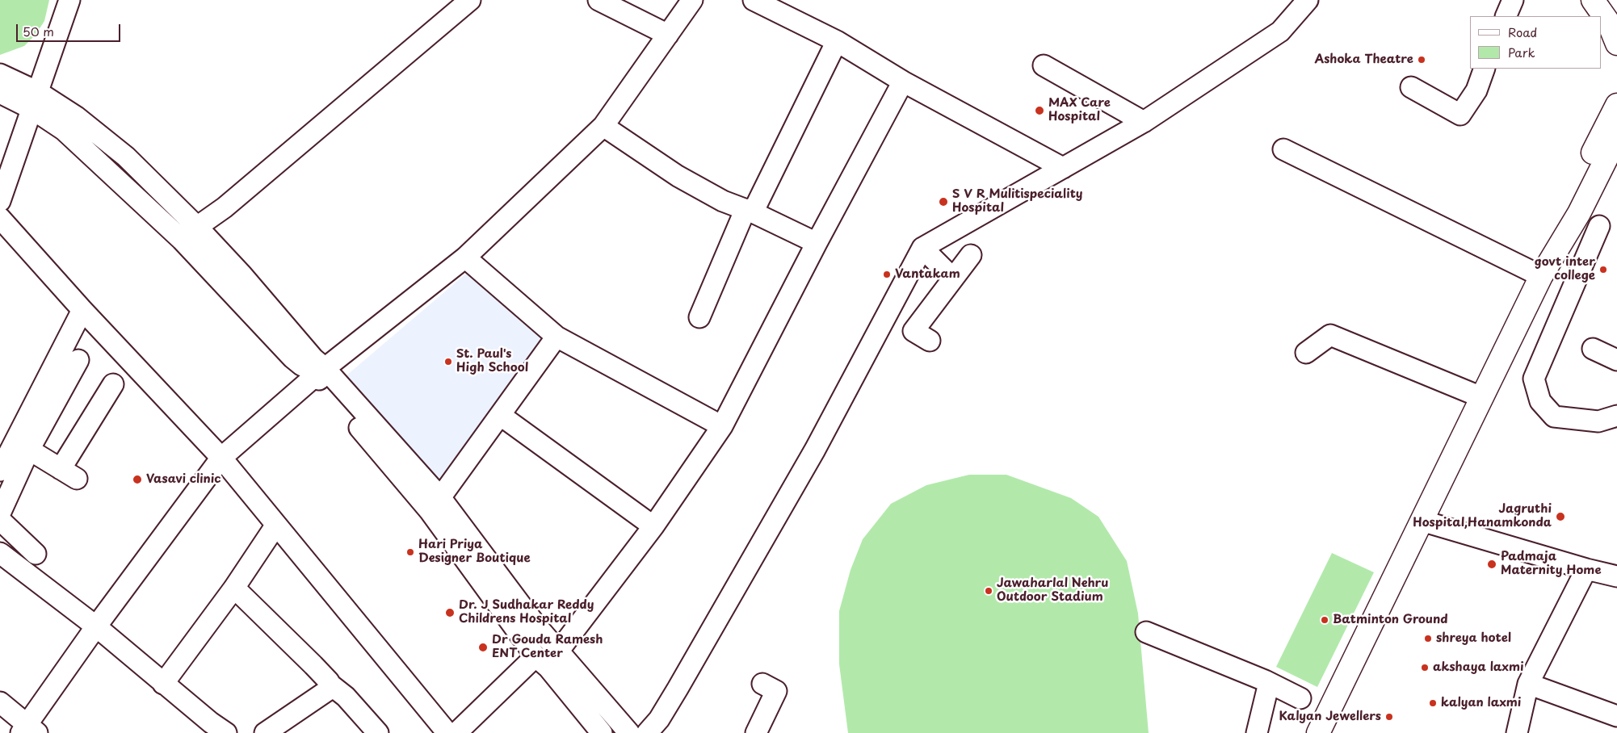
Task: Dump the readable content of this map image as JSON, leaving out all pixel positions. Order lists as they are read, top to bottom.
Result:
{
  "places": [
    "Ashoka Theatre",
    "MAX Care Hospital",
    "S V R Mulitispeciality Hospital",
    "govt inter college",
    "Vantakam",
    "St. Paul's High School",
    "Vasavi clinic",
    "Jagruthi Hospital,Hanamkonda",
    "Hari Priya Designer Boutique",
    "Padmaja Maternity Home",
    "Jawaharlal Nehru Outdoor Stadium",
    "Dr. J Sudhakar Reddy Childrens Hospital",
    "Batminton Ground",
    "shreya hotel",
    "Dr Gouda Ramesh ENT Center",
    "akshaya laxmi",
    "kalyan laxmi",
    "Kalyan Jewellers"
  ],
  "legend": ["Road", "Park"],
  "scale_bar": "50 m"
}
